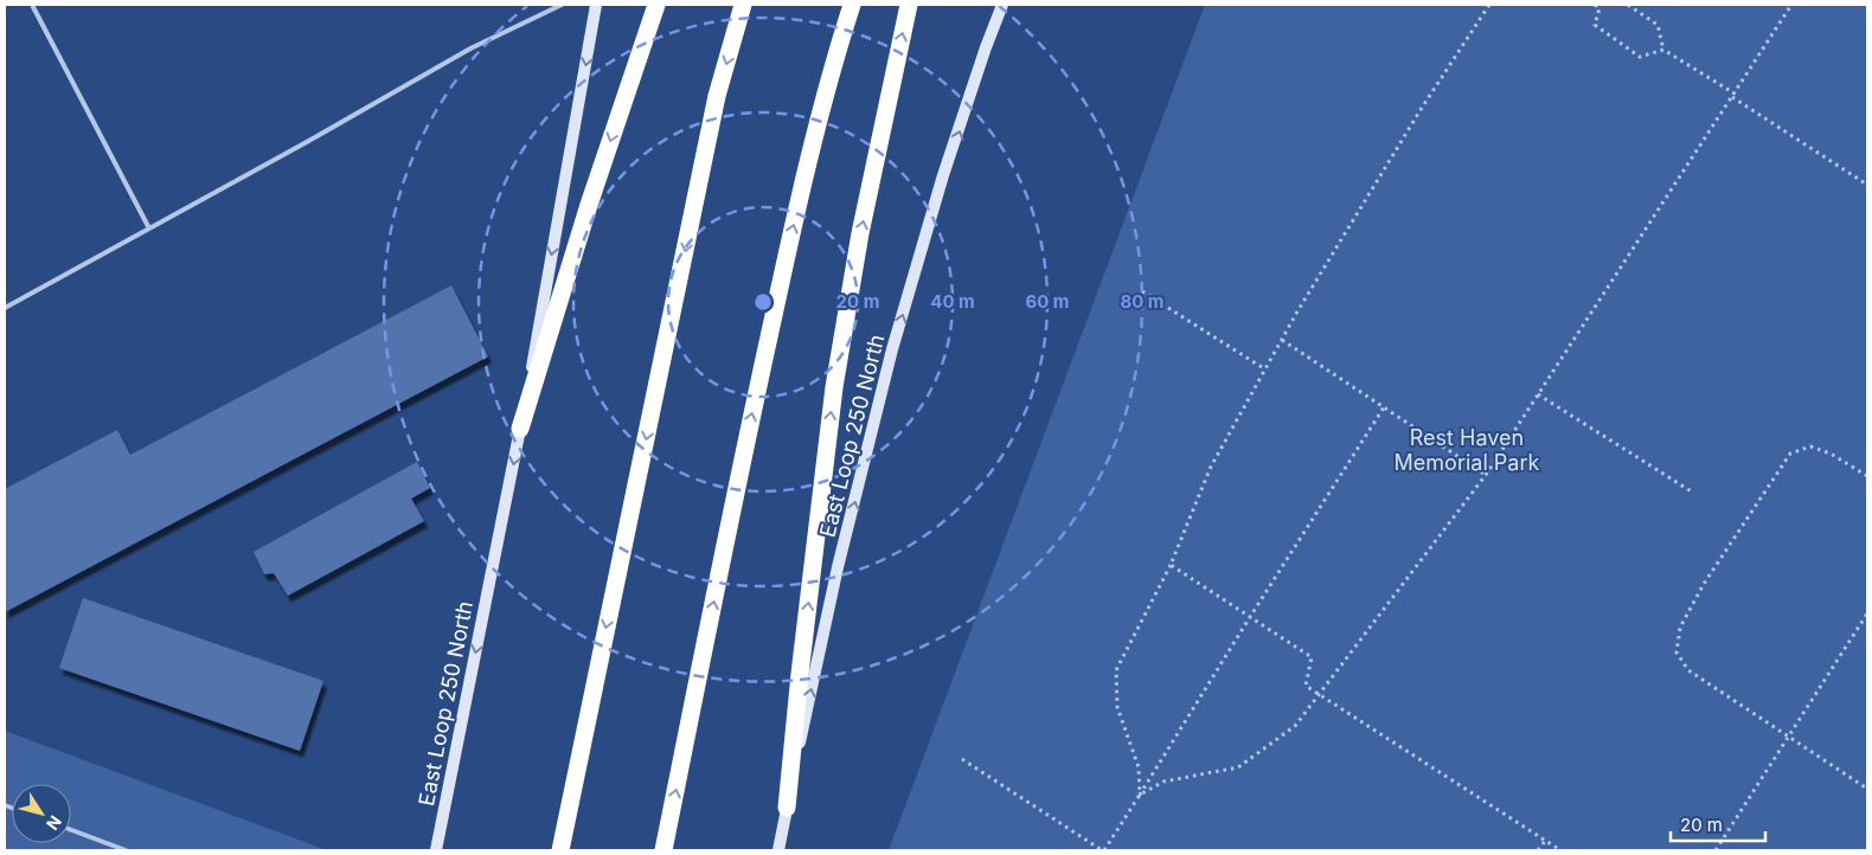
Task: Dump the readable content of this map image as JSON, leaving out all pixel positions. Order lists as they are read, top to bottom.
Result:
{
  "streets": {
    "main road": ["East Loop 250 North"]
  },
  "parks": ["Rest Haven Memorial Park"],
  "scale_bar": "20 m",
  "north": "bottom right",
  "rings": [
    "20 m",
    "40 m",
    "60 m",
    "80 m"
  ]
}
